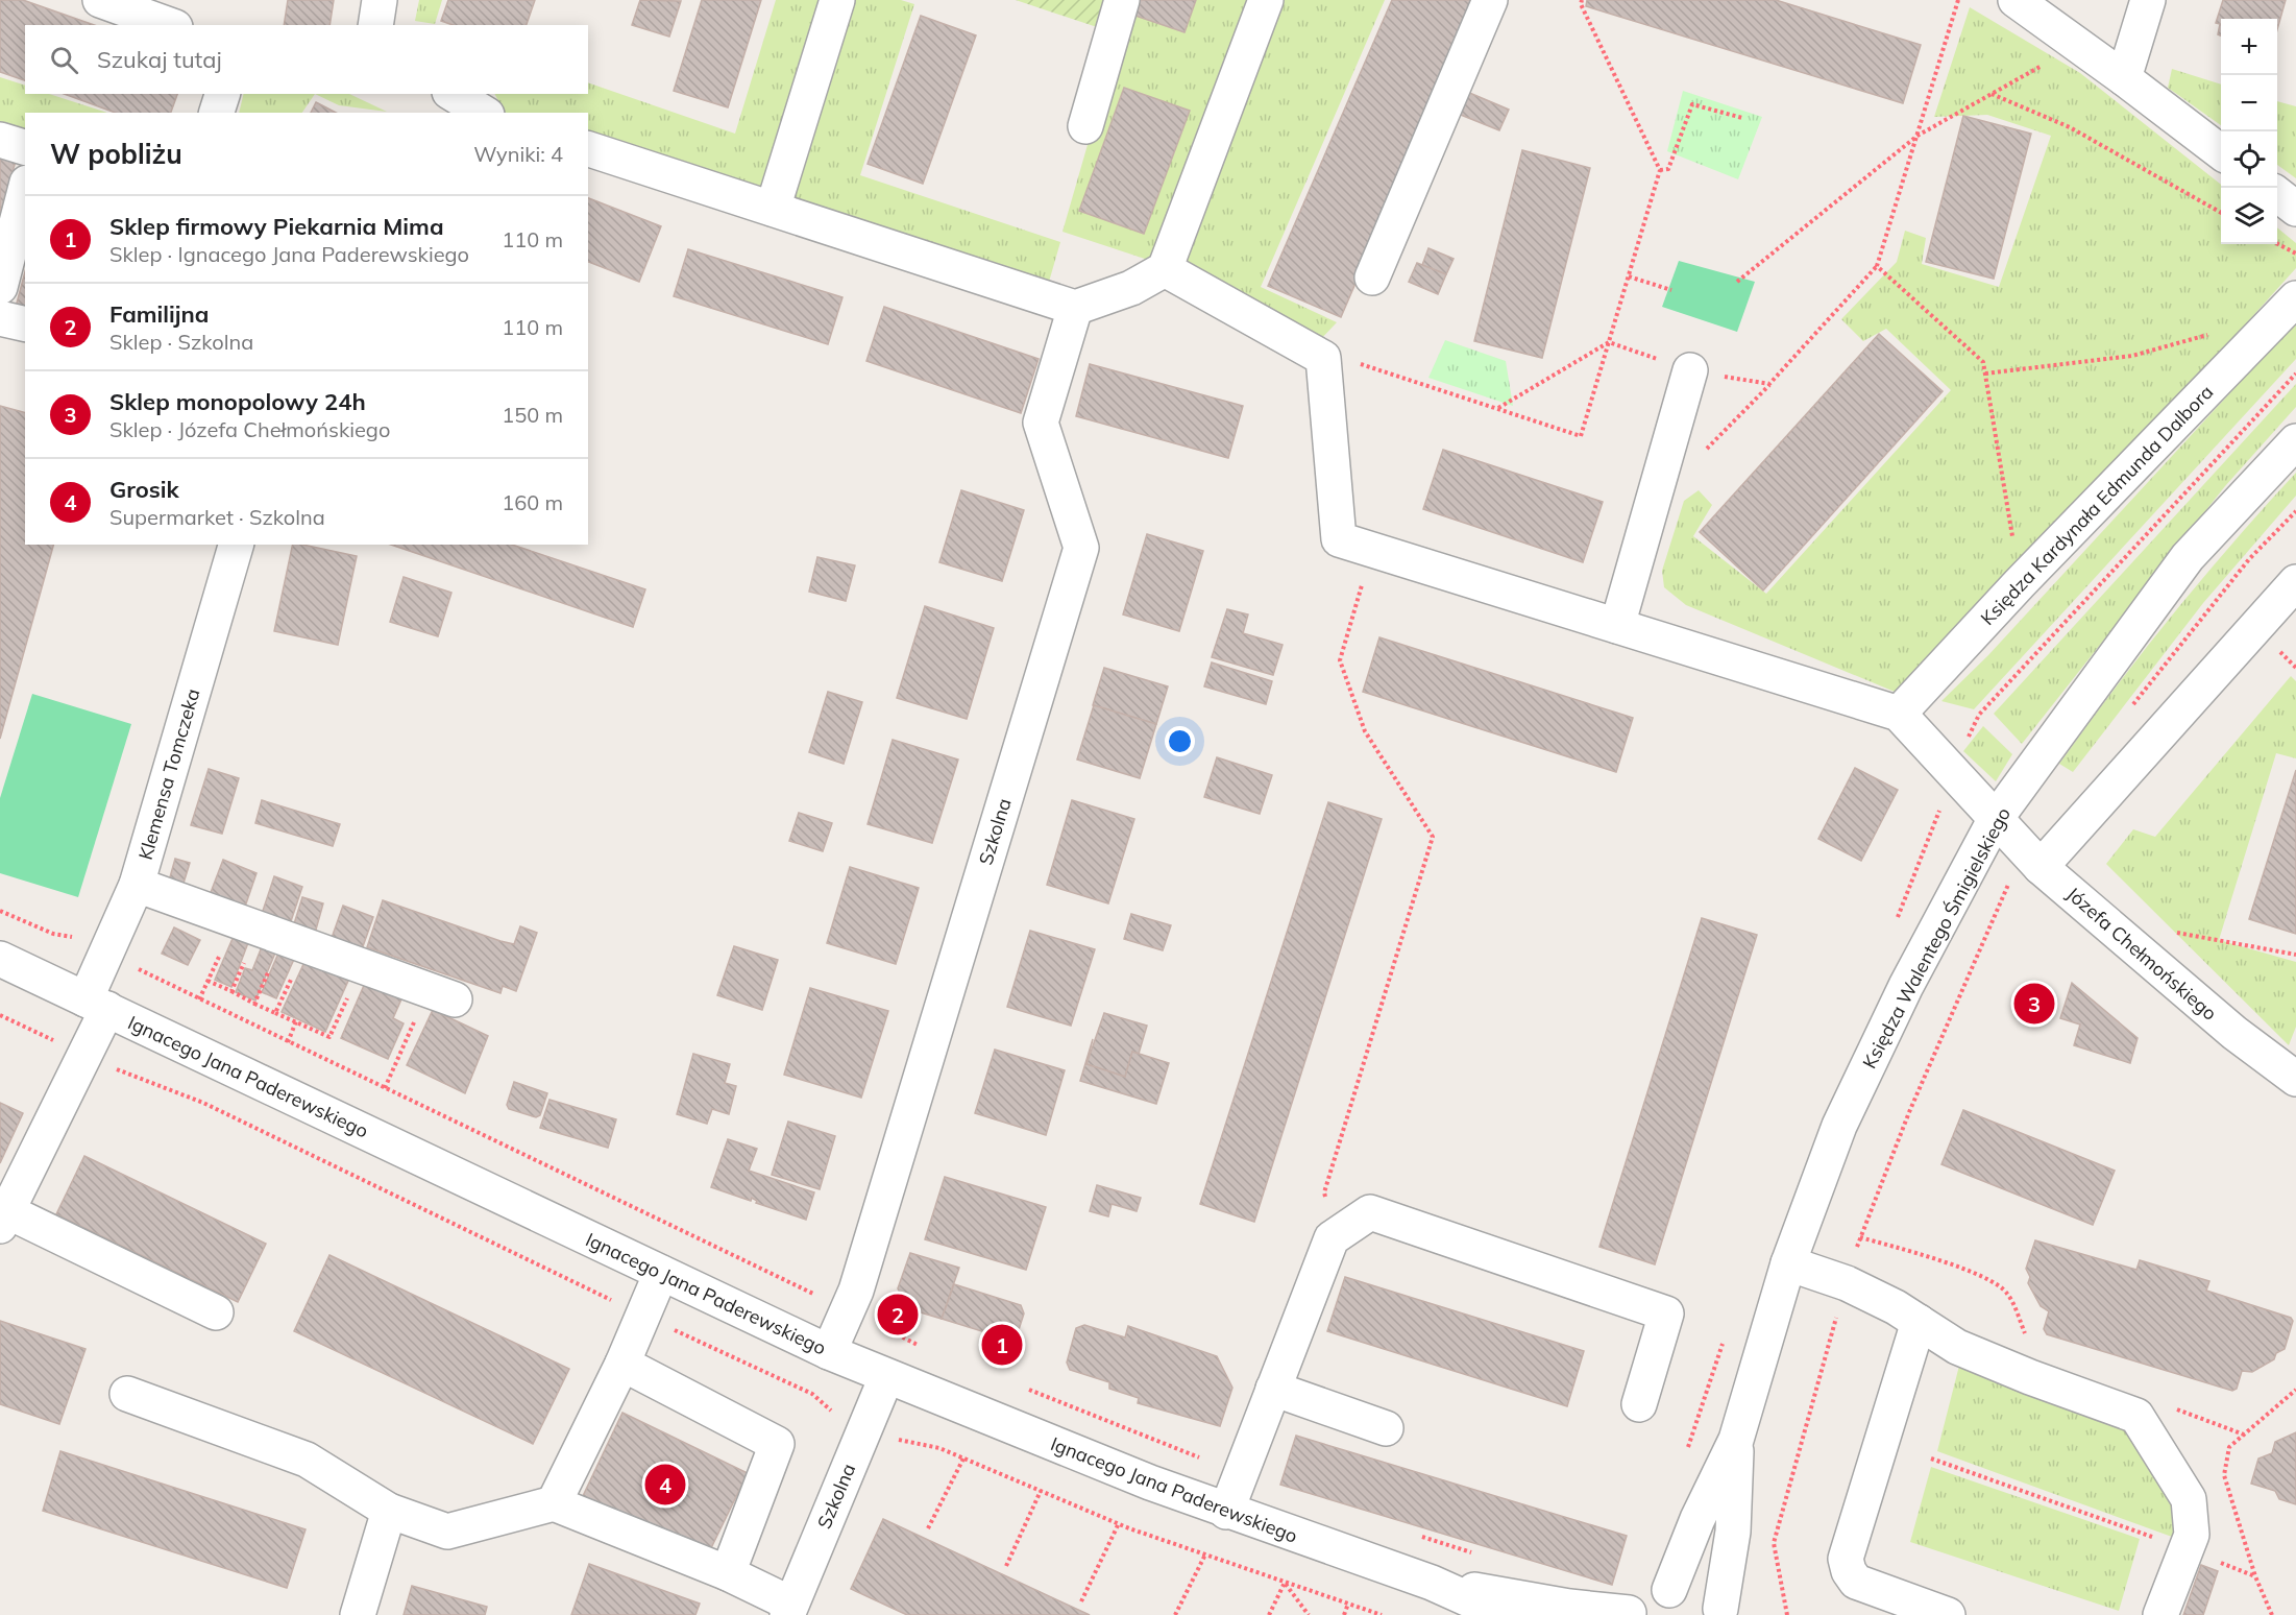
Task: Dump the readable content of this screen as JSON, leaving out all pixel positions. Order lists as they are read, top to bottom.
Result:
{
  "streets": {
    "street": [
      "Księdza Kardynała Edmunda Dalbora",
      "Klemensa Tomczeka",
      "Szkolna",
      "Księdza Walentego Śmigielskiego",
      "Józefa Chełmońskiego",
      "Ignacego Jana Paderewskiego"
    ]
  },
  "crossings": [
    ["Księdza Kardynała Edmunda Dalbora", "Józefa Chełmońskiego"],
    ["Klemensa Tomczeka", "Ignacego Jana Paderewskiego"],
    ["Szkolna", "Ignacego Jana Paderewskiego"],
    ["Księdza Walentego Śmigielskiego", "Józefa Chełmońskiego"]
  ],
  "page": {
    "map_buttons": ["+", "−"],
    "search": "Szukaj tutaj",
    "heading": ["W pobliżu", "Wyniki: 4"],
    "list": [
      {
        "mark": "1",
        "name": "Sklep firmowy Piekarnia Mima",
        "note": "Sklep · Ignacego Jana Paderewskiego",
        "value": "110 m"
      },
      {
        "mark": "2",
        "name": "Familijna",
        "note": "Sklep · Szkolna",
        "value": "110 m"
      },
      {
        "mark": "3",
        "name": "Sklep monopolowy 24h",
        "note": "Sklep · Józefa Chełmońskiego",
        "value": "150 m"
      },
      {
        "mark": "4",
        "name": "Grosik",
        "note": "Supermarket · Szkolna",
        "value": "160 m"
      }
    ],
    "pins": [
      "3",
      "2",
      "1",
      "4"
    ]
  }
}
